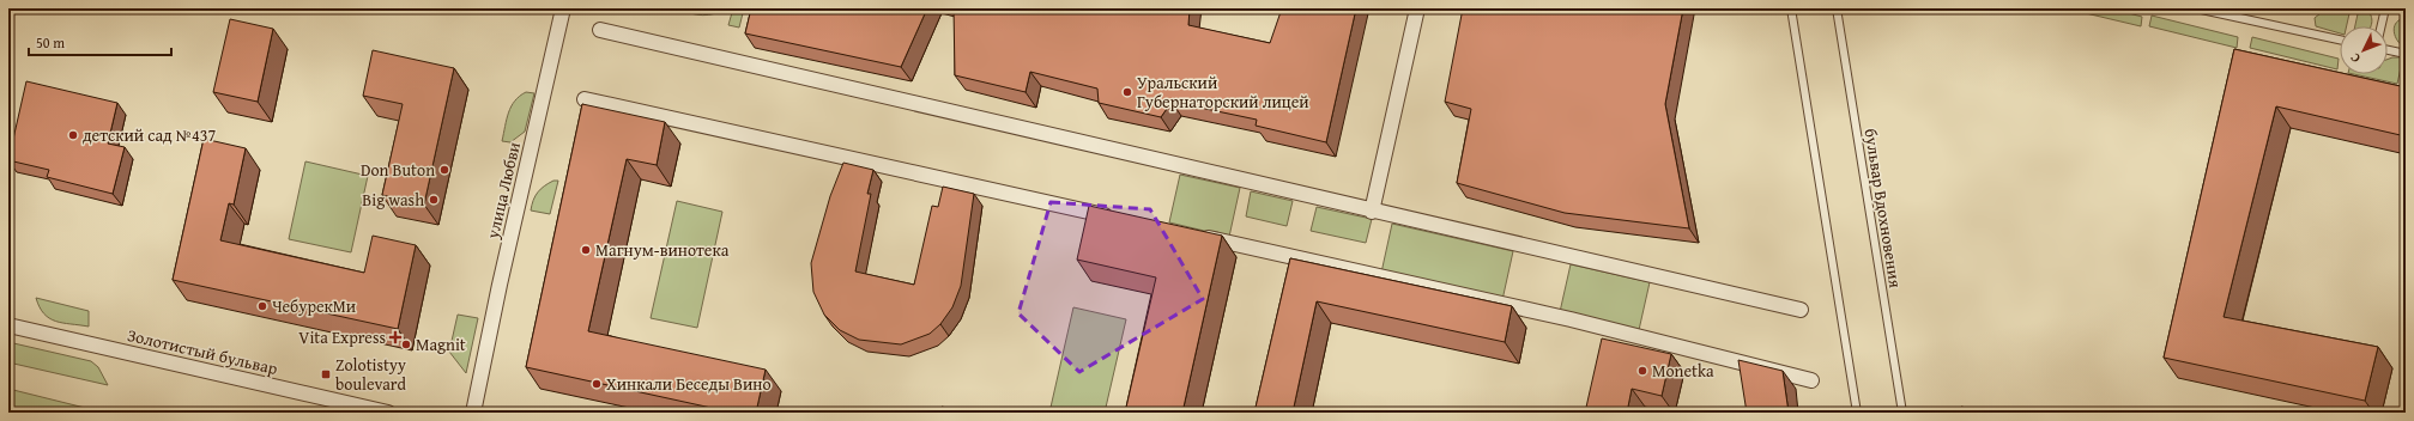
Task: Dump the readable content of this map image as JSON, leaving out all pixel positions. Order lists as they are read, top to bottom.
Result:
{
  "streets": {
    "street": ["улица Любви", "Золотистый бульвар"],
    "lane": ["бульвар Вдохновения"]
  },
  "places": {
    "other": [
      "Уральский Губернаторский лицей",
      "детский сад №437",
      "Don Buton",
      "Big wash",
      "Магнум-винотека",
      "ЧебурекМи",
      "Magnit",
      "Monetka",
      "Хинкали Беседы Вино"
    ],
    "health": ["Vita Express"],
    "transit": ["Zolotistyy boulevard"]
  },
  "scale_bar": "50 m",
  "north": "bottom left"
}
